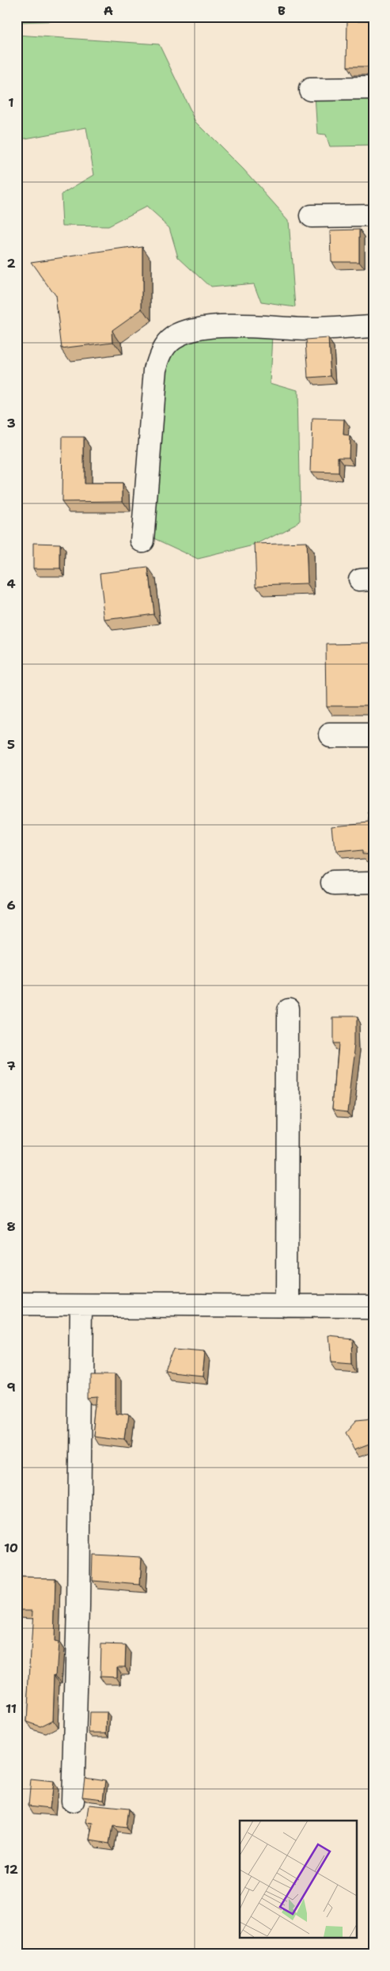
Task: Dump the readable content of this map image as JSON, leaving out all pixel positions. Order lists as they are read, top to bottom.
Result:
{
  "grid": {
    "columns": ["A", "B"],
    "rows": [
      "1",
      "2",
      "3",
      "4",
      "5",
      "6",
      "7",
      "8",
      "9",
      "10",
      "11",
      "12"
    ]
  }
}
